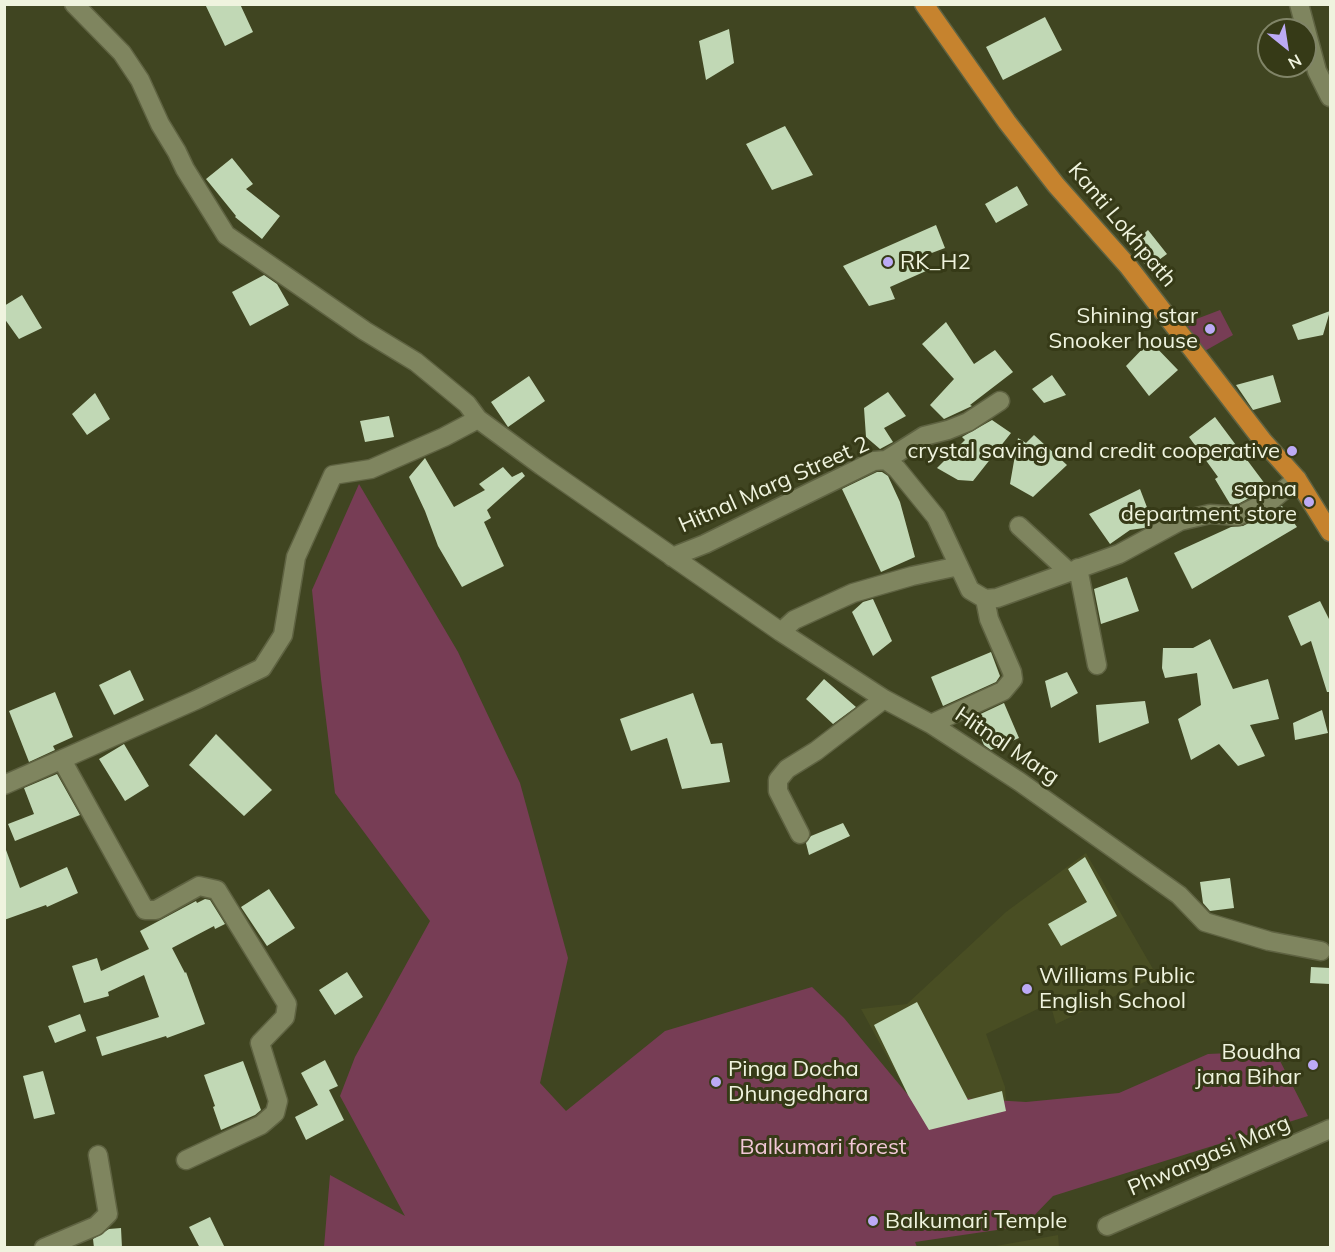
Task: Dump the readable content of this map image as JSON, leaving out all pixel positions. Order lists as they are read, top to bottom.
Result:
{
  "streets": {
    "main road": ["Kanti Lokhpath"],
    "street": ["Hitnal Marg Street 2", "Hitnal Marg", "Phwangasi Marg"]
  },
  "crossings": [
    ["Hitnal Marg Street 2", "Hitnal Marg"]
  ],
  "parks": ["Balkumari forest"],
  "places": [
    "RK_H2",
    "Shining star Snooker house",
    "crystal saving and credit cooperative",
    "sapna department store",
    "Williams Public English School",
    "Boudha jana Bihar",
    "Pinga Docha Dhungedhara",
    "Balkumari Temple"
  ],
  "north": "bottom right"
}
